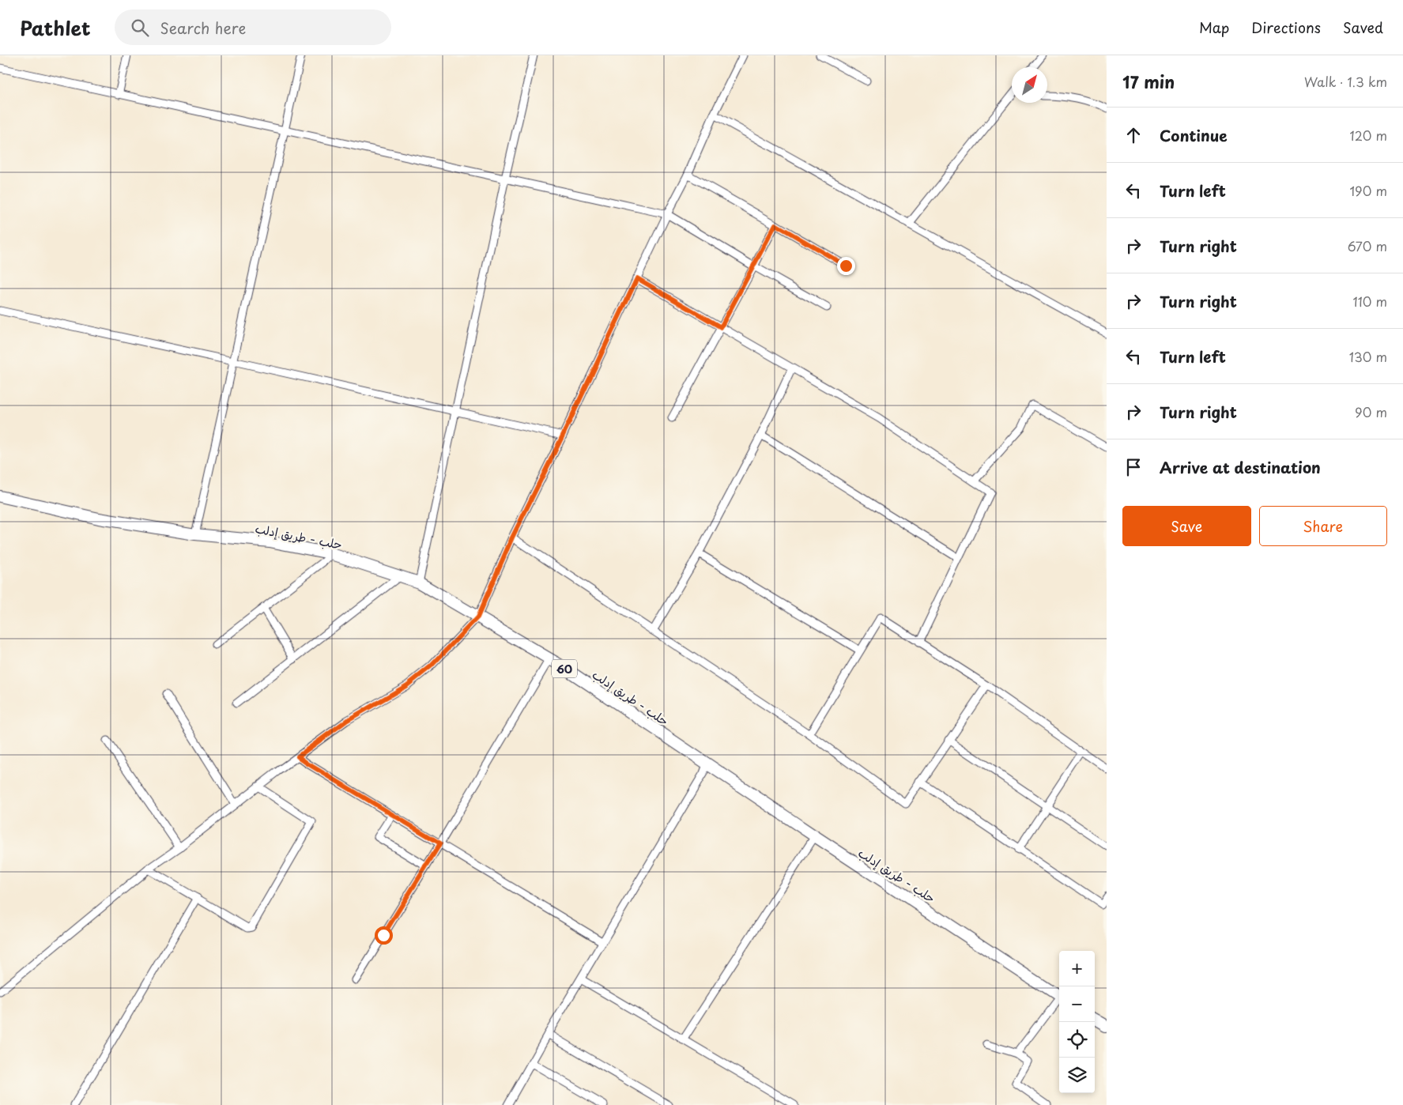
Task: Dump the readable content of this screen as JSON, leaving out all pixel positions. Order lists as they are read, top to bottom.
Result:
{
  "streets": {
    "highway": ["حلب - طريق إدلب", "60"]
  },
  "north": "top right",
  "page": {
    "header": "Pathlet",
    "search": "Search here",
    "nav": ["Map", "Directions", "Saved"],
    "heading": ["17 min", "Walk · 1.3 km"],
    "list": [
      ["Continue", "120 m"],
      ["Turn left", "190 m"],
      ["Turn right", "670 m"],
      ["Turn right", "110 m"],
      ["Turn left", "130 m"],
      ["Turn right", "90 m"],
      "Arrive at destination"
    ],
    "buttons": ["Save", "Share"],
    "map_buttons": ["+", "−"]
  }
}
